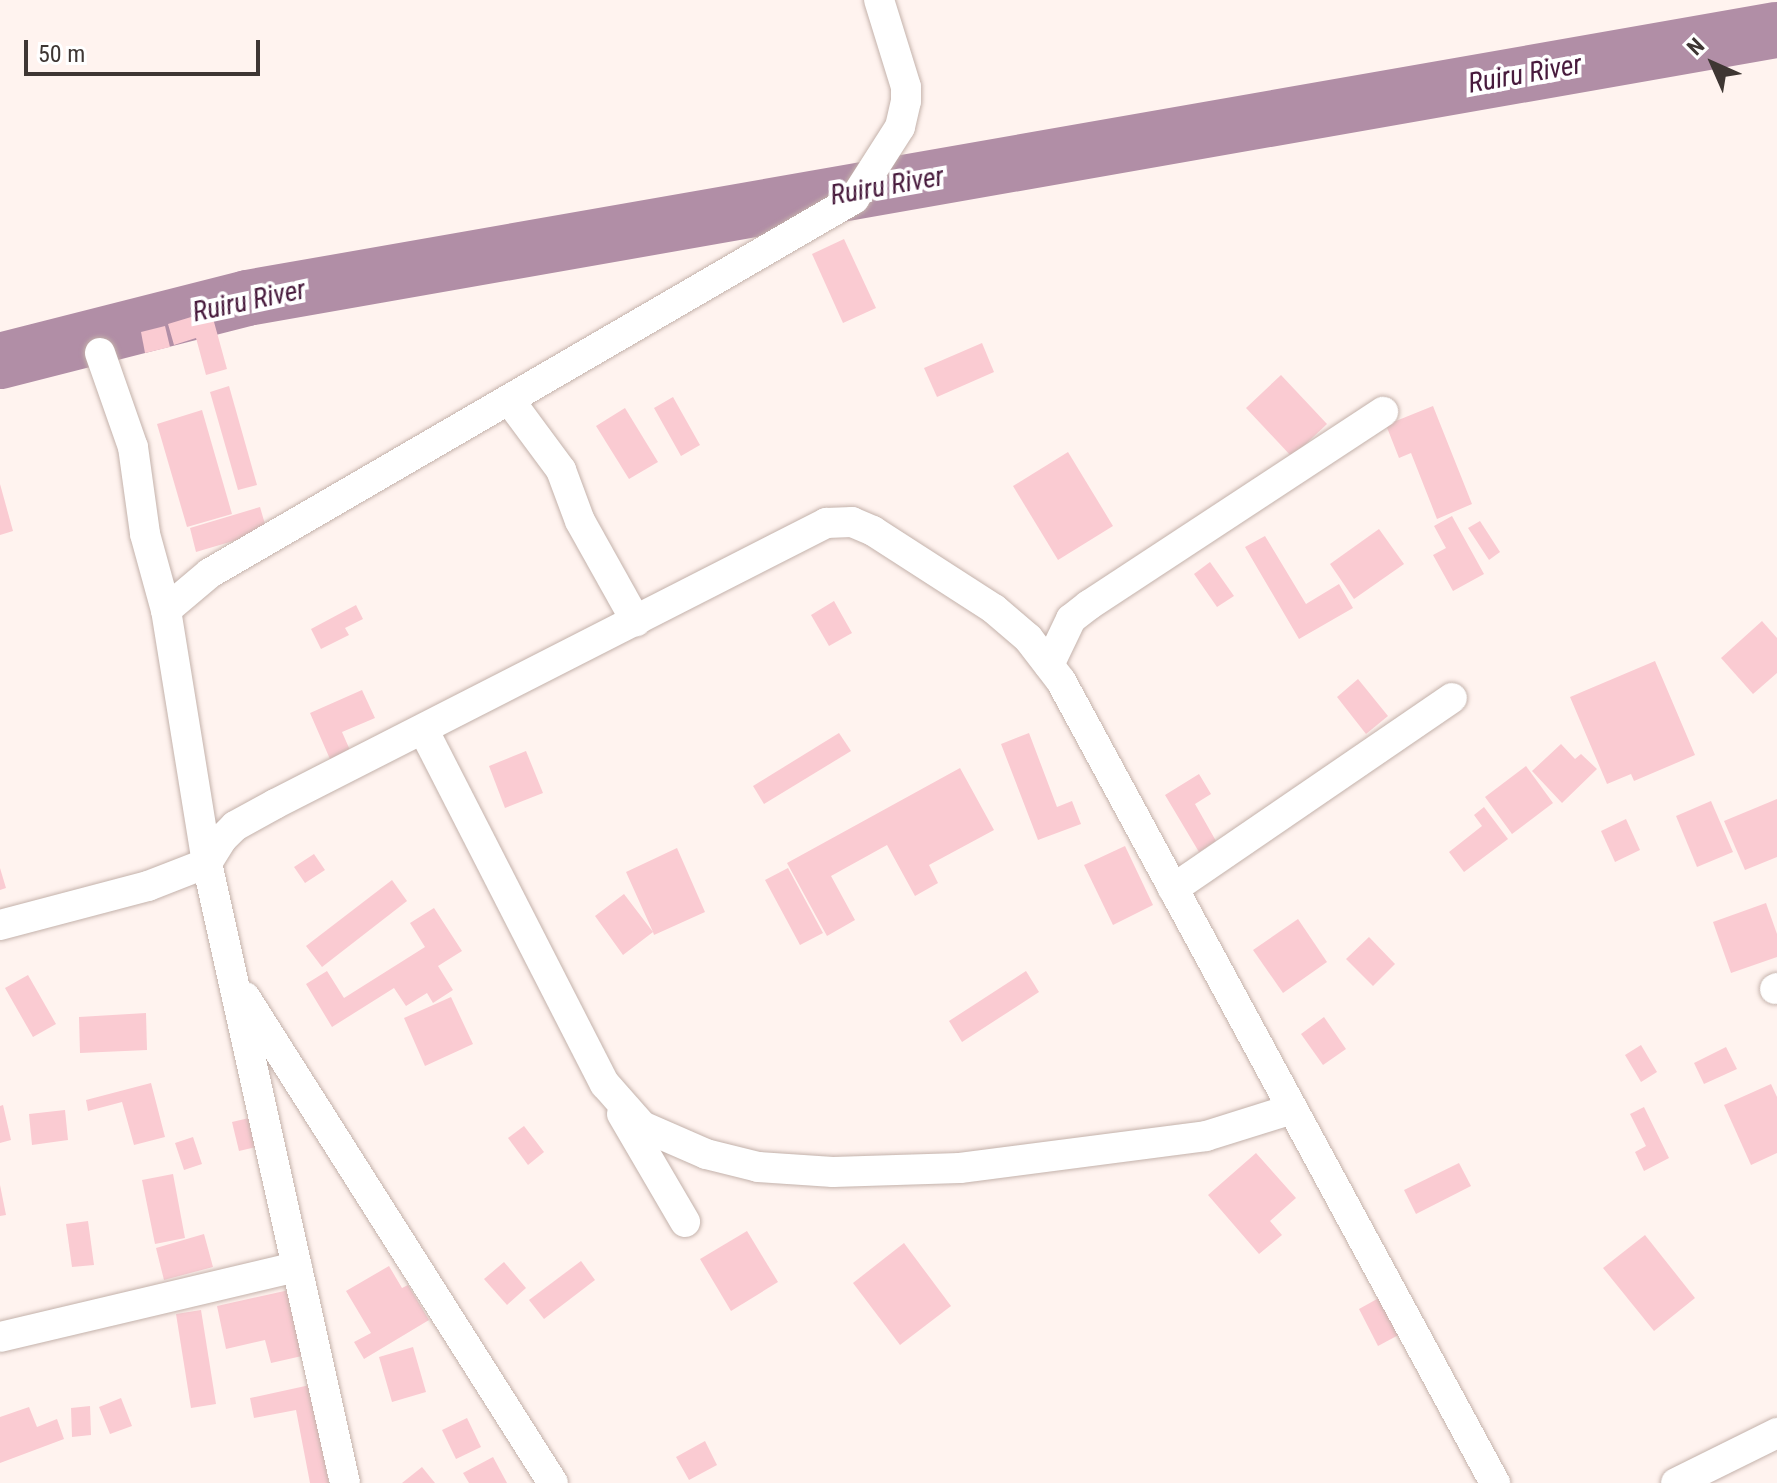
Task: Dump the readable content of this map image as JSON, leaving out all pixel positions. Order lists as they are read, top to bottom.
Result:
{
  "water": ["Ruiru River"],
  "scale_bar": "50 m",
  "north": "top left"
}
